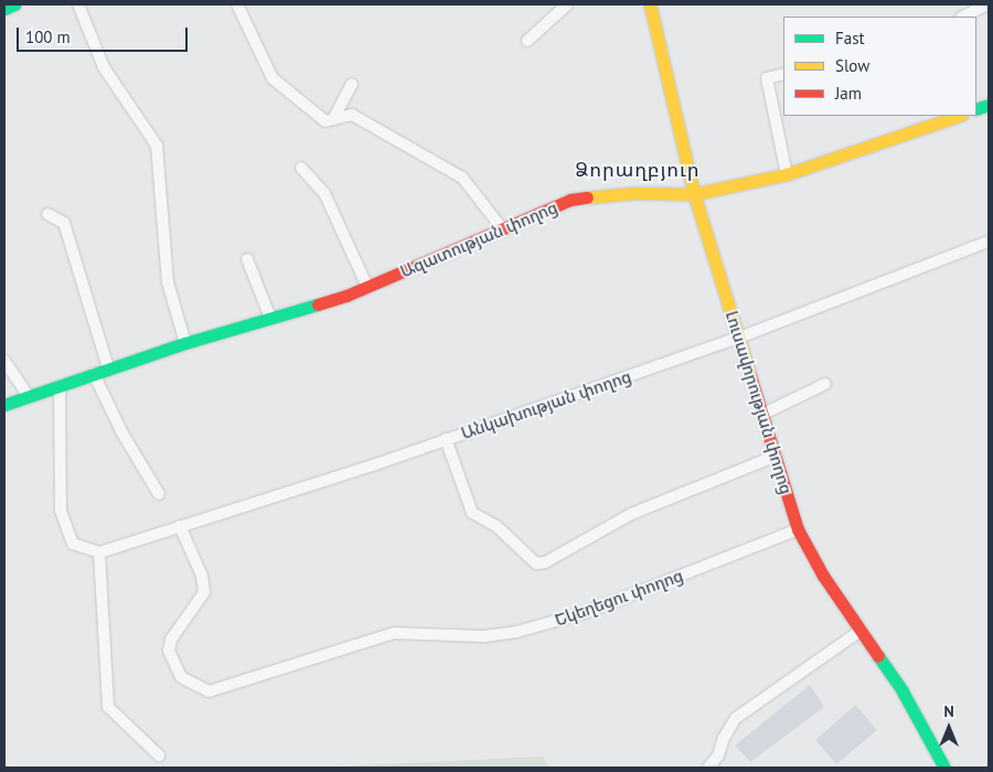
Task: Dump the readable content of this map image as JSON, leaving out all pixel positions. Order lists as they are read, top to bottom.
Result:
{
  "streets": {
    "street": [
      "Ազատության փողոց",
      "Լուսավորության փողոց",
      "Անկախության փողոց",
      "Եկեղեցու փողոց"
    ]
  },
  "crossings": [
    ["Ազատության փողոց", "Լուսավորության փողոց"],
    ["Լուսավորության փողոց", "Անկախության փողոց"],
    ["Լուսավորության փողոց", "Եկեղեցու փողոց"],
    ["Անկախության փողոց", "Եկեղեցու փողոց"]
  ],
  "districts": ["Ձորաղբյուր"],
  "legend": ["Fast", "Slow", "Jam"],
  "scale_bar": "100 m",
  "north": "top"
}
